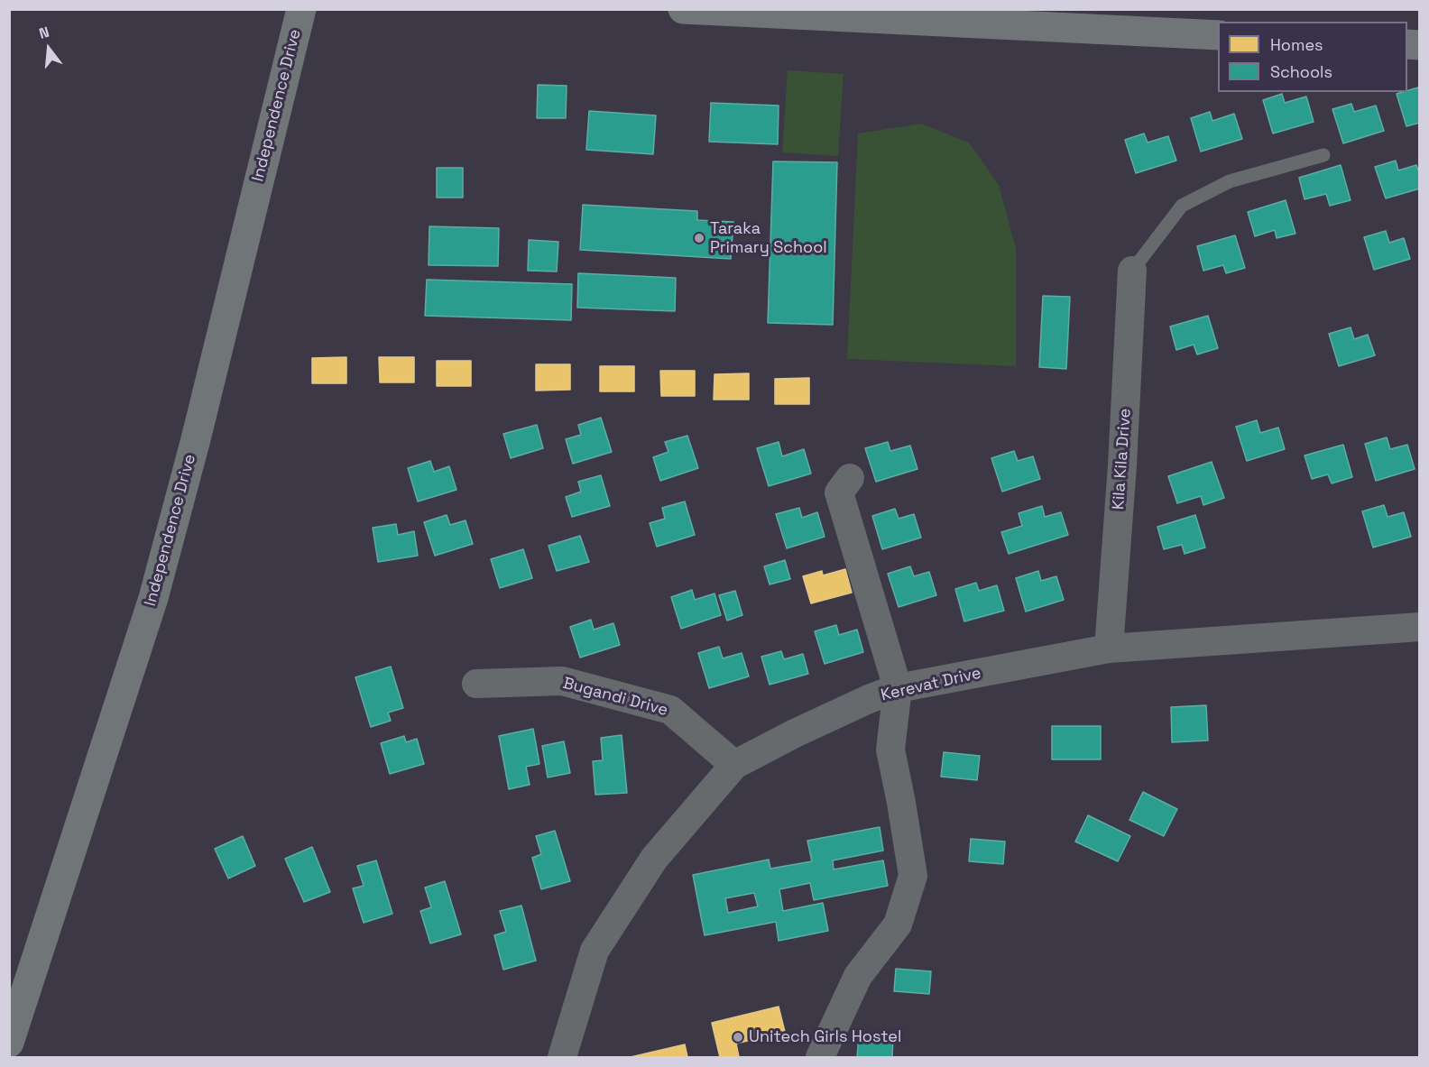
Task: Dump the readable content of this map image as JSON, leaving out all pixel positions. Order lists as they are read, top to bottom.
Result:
{
  "streets": {
    "main road": ["Independence Drive"],
    "street": ["Kila Kila Drive", "Kerevat Drive", "Bugandi Drive"]
  },
  "crossings": [
    ["Kila Kila Drive", "Kerevat Drive"],
    ["Kerevat Drive", "Bugandi Drive"]
  ],
  "places": ["Taraka Primary School", "Unitech Girls Hostel"],
  "legend": ["Homes", "Schools"],
  "north": "top"
}
